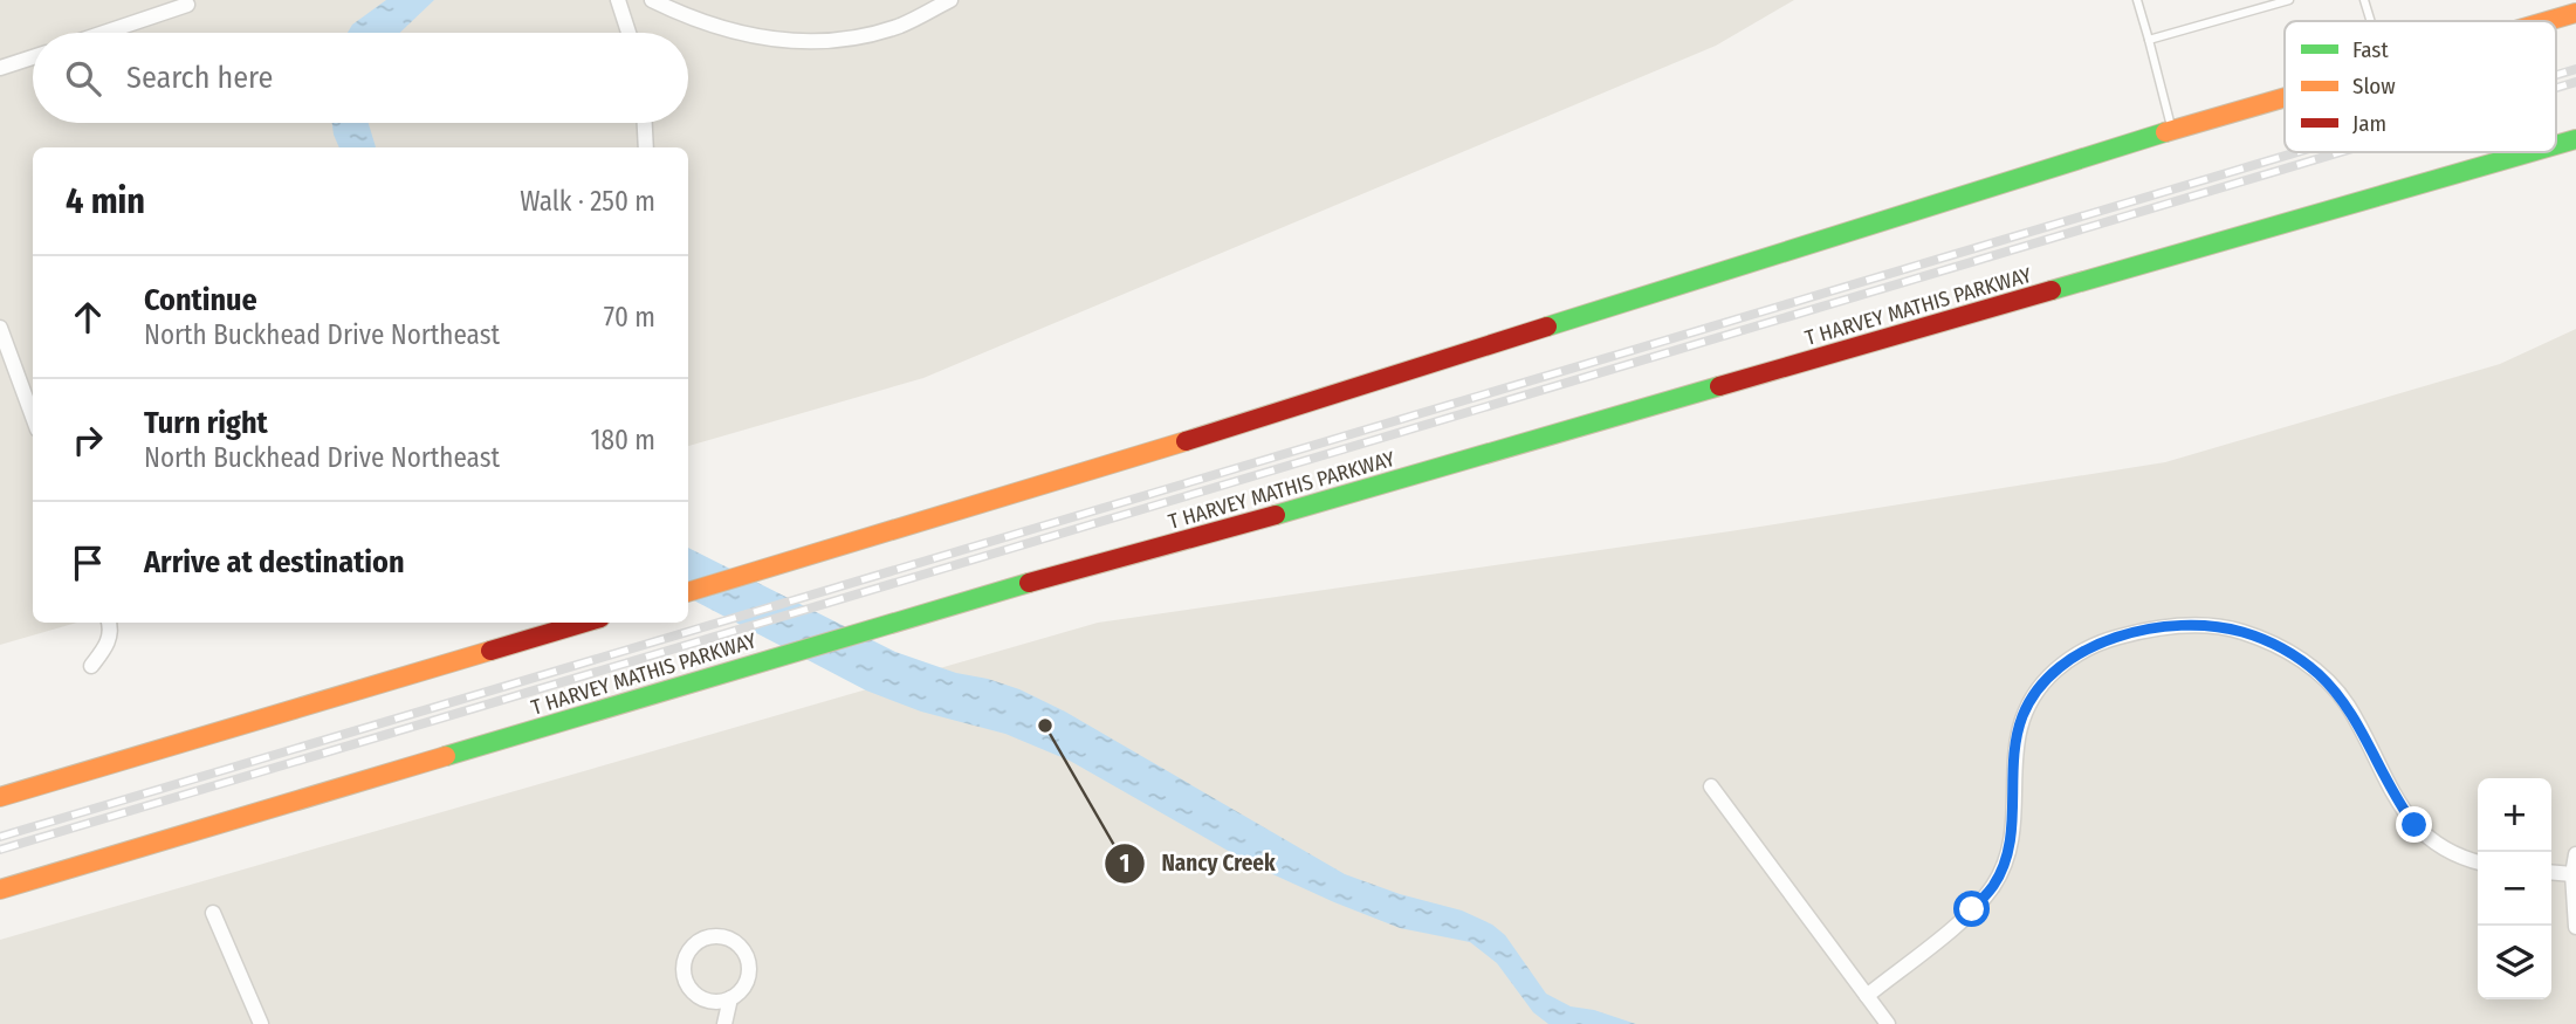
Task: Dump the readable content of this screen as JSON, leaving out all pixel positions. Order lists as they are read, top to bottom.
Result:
{
  "streets": {
    "highway": ["T HARVEY MATHIS PARKWAY"]
  },
  "places": ["Nancy Creek"],
  "legend": ["Fast", "Slow", "Jam"],
  "page": {
    "search": "Search here",
    "heading": ["4 min", "Walk · 250 m"],
    "list": [
      ["Continue", "North Buckhead Drive Northeast", "70 m"],
      ["Turn right", "North Buckhead Drive Northeast", "180 m"],
      "Arrive at destination"
    ],
    "map_buttons": ["+", "−"]
  }
}
